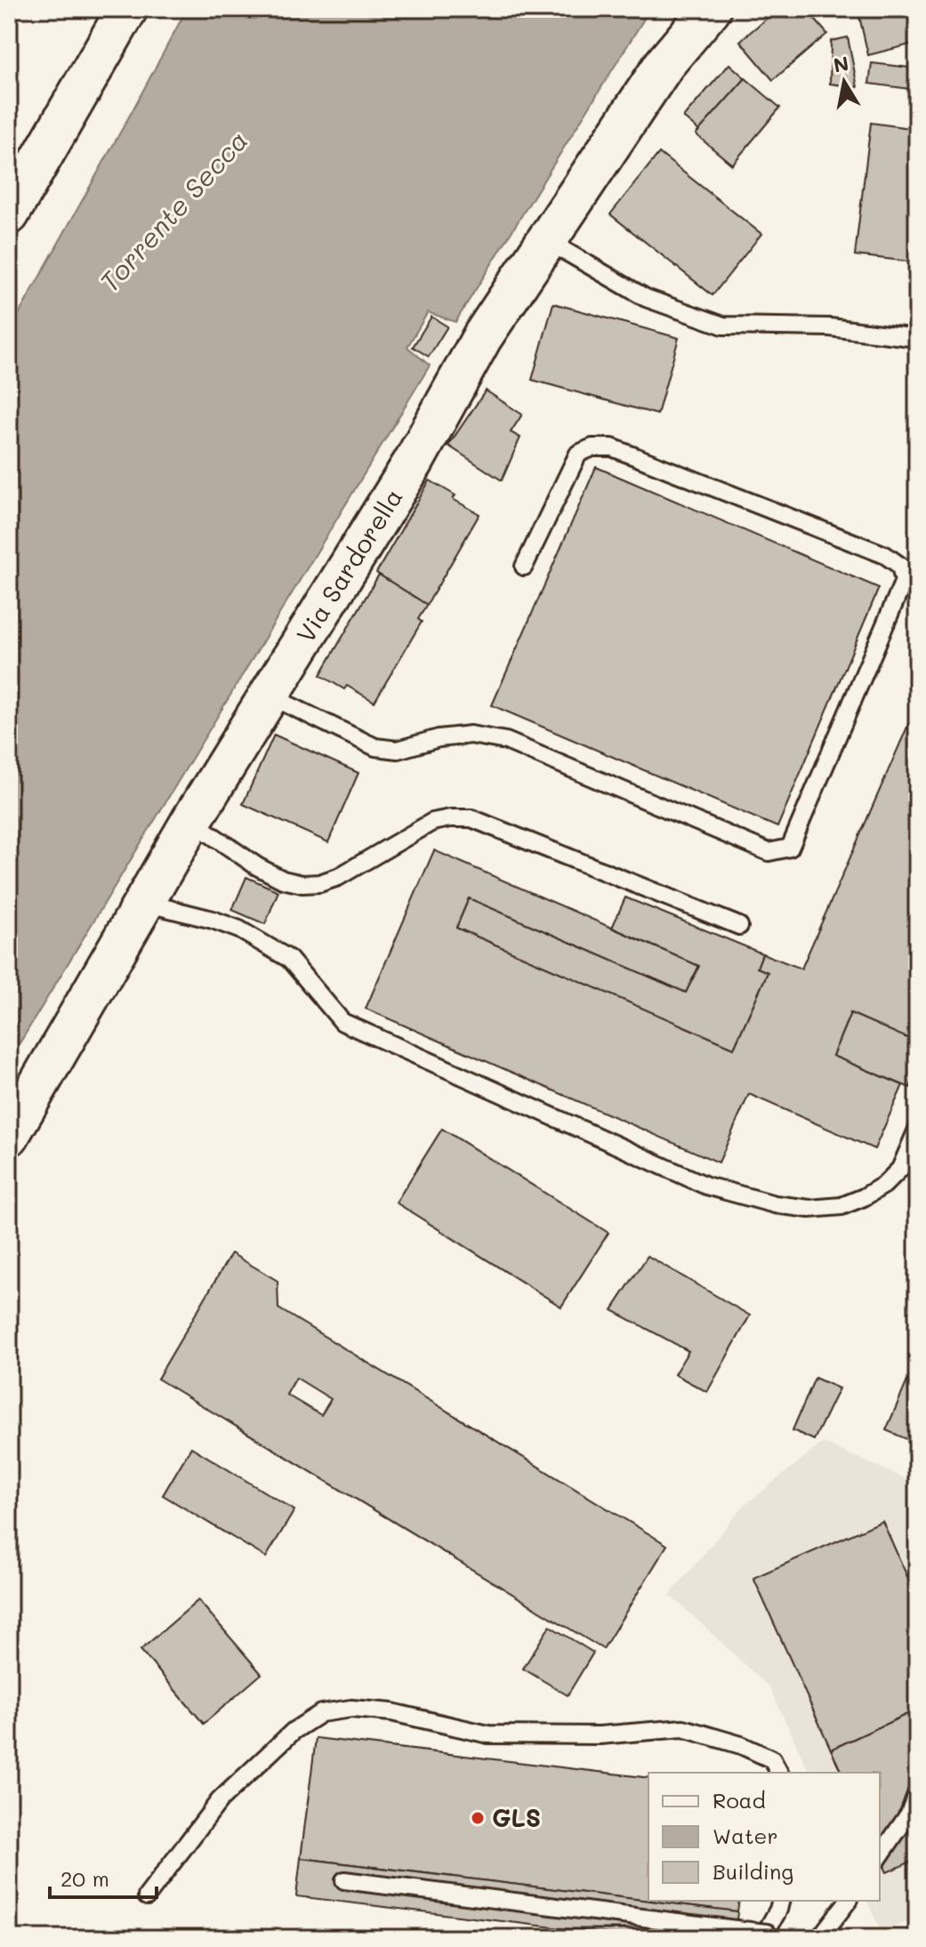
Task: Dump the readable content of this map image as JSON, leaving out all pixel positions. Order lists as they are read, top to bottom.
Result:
{
  "streets": {
    "main road": ["Via Sardorella"]
  },
  "water": ["Torrente Secca"],
  "places": ["GLS"],
  "legend": ["Road", "Water", "Building"],
  "scale_bar": "20 m",
  "north": "top"
}
